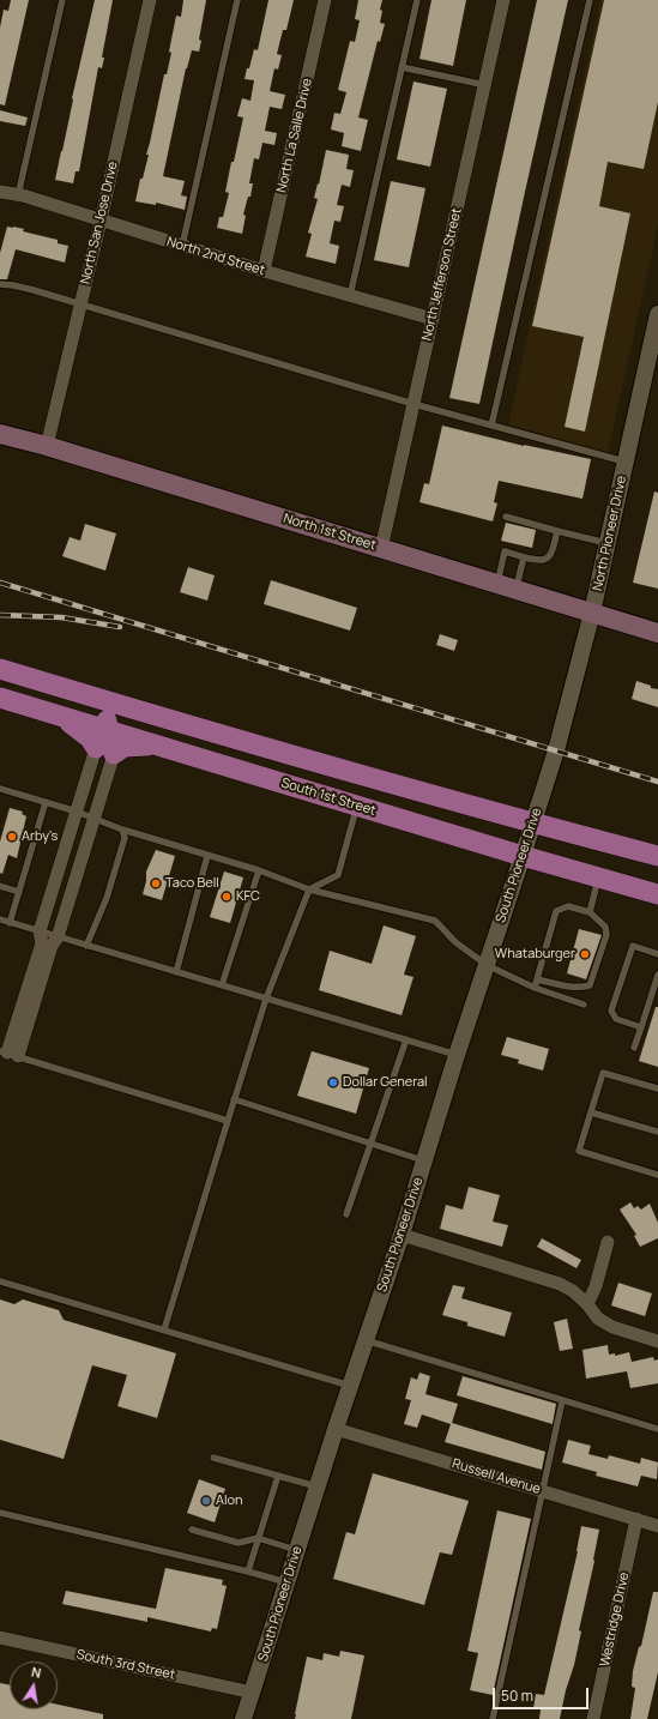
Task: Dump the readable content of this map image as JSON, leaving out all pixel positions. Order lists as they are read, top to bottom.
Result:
{
  "streets": {
    "main road": ["North 1st Street", "South 1st Street"],
    "street": [
      "North La Salle Drive",
      "North San Jose Drive",
      "North 2nd Street",
      "North Jefferson Street",
      "North Pioneer Drive",
      "South Pioneer Drive",
      "Russell Avenue",
      "Westridge Drive",
      "South 3rd Street"
    ]
  },
  "crossings": [
    ["North La Salle Drive", "North 2nd Street"],
    ["North San Jose Drive", "North 2nd Street"],
    ["North San Jose Drive", "North 1st Street"],
    ["North 2nd Street", "North Jefferson Street"],
    ["North Jefferson Street", "North 1st Street"],
    ["North 1st Street", "North Pioneer Drive"],
    ["North Pioneer Drive", "South Pioneer Drive"],
    ["South 1st Street", "South Pioneer Drive"],
    ["South Pioneer Drive", "Russell Avenue"],
    ["South Pioneer Drive", "South 3rd Street"],
    ["Russell Avenue", "Westridge Drive"]
  ],
  "places": [
    "Arby's",
    "Taco Bell",
    "KFC",
    "Whataburger",
    "Dollar General",
    "Alon"
  ],
  "scale_bar": "50 m",
  "north": "top"
}
